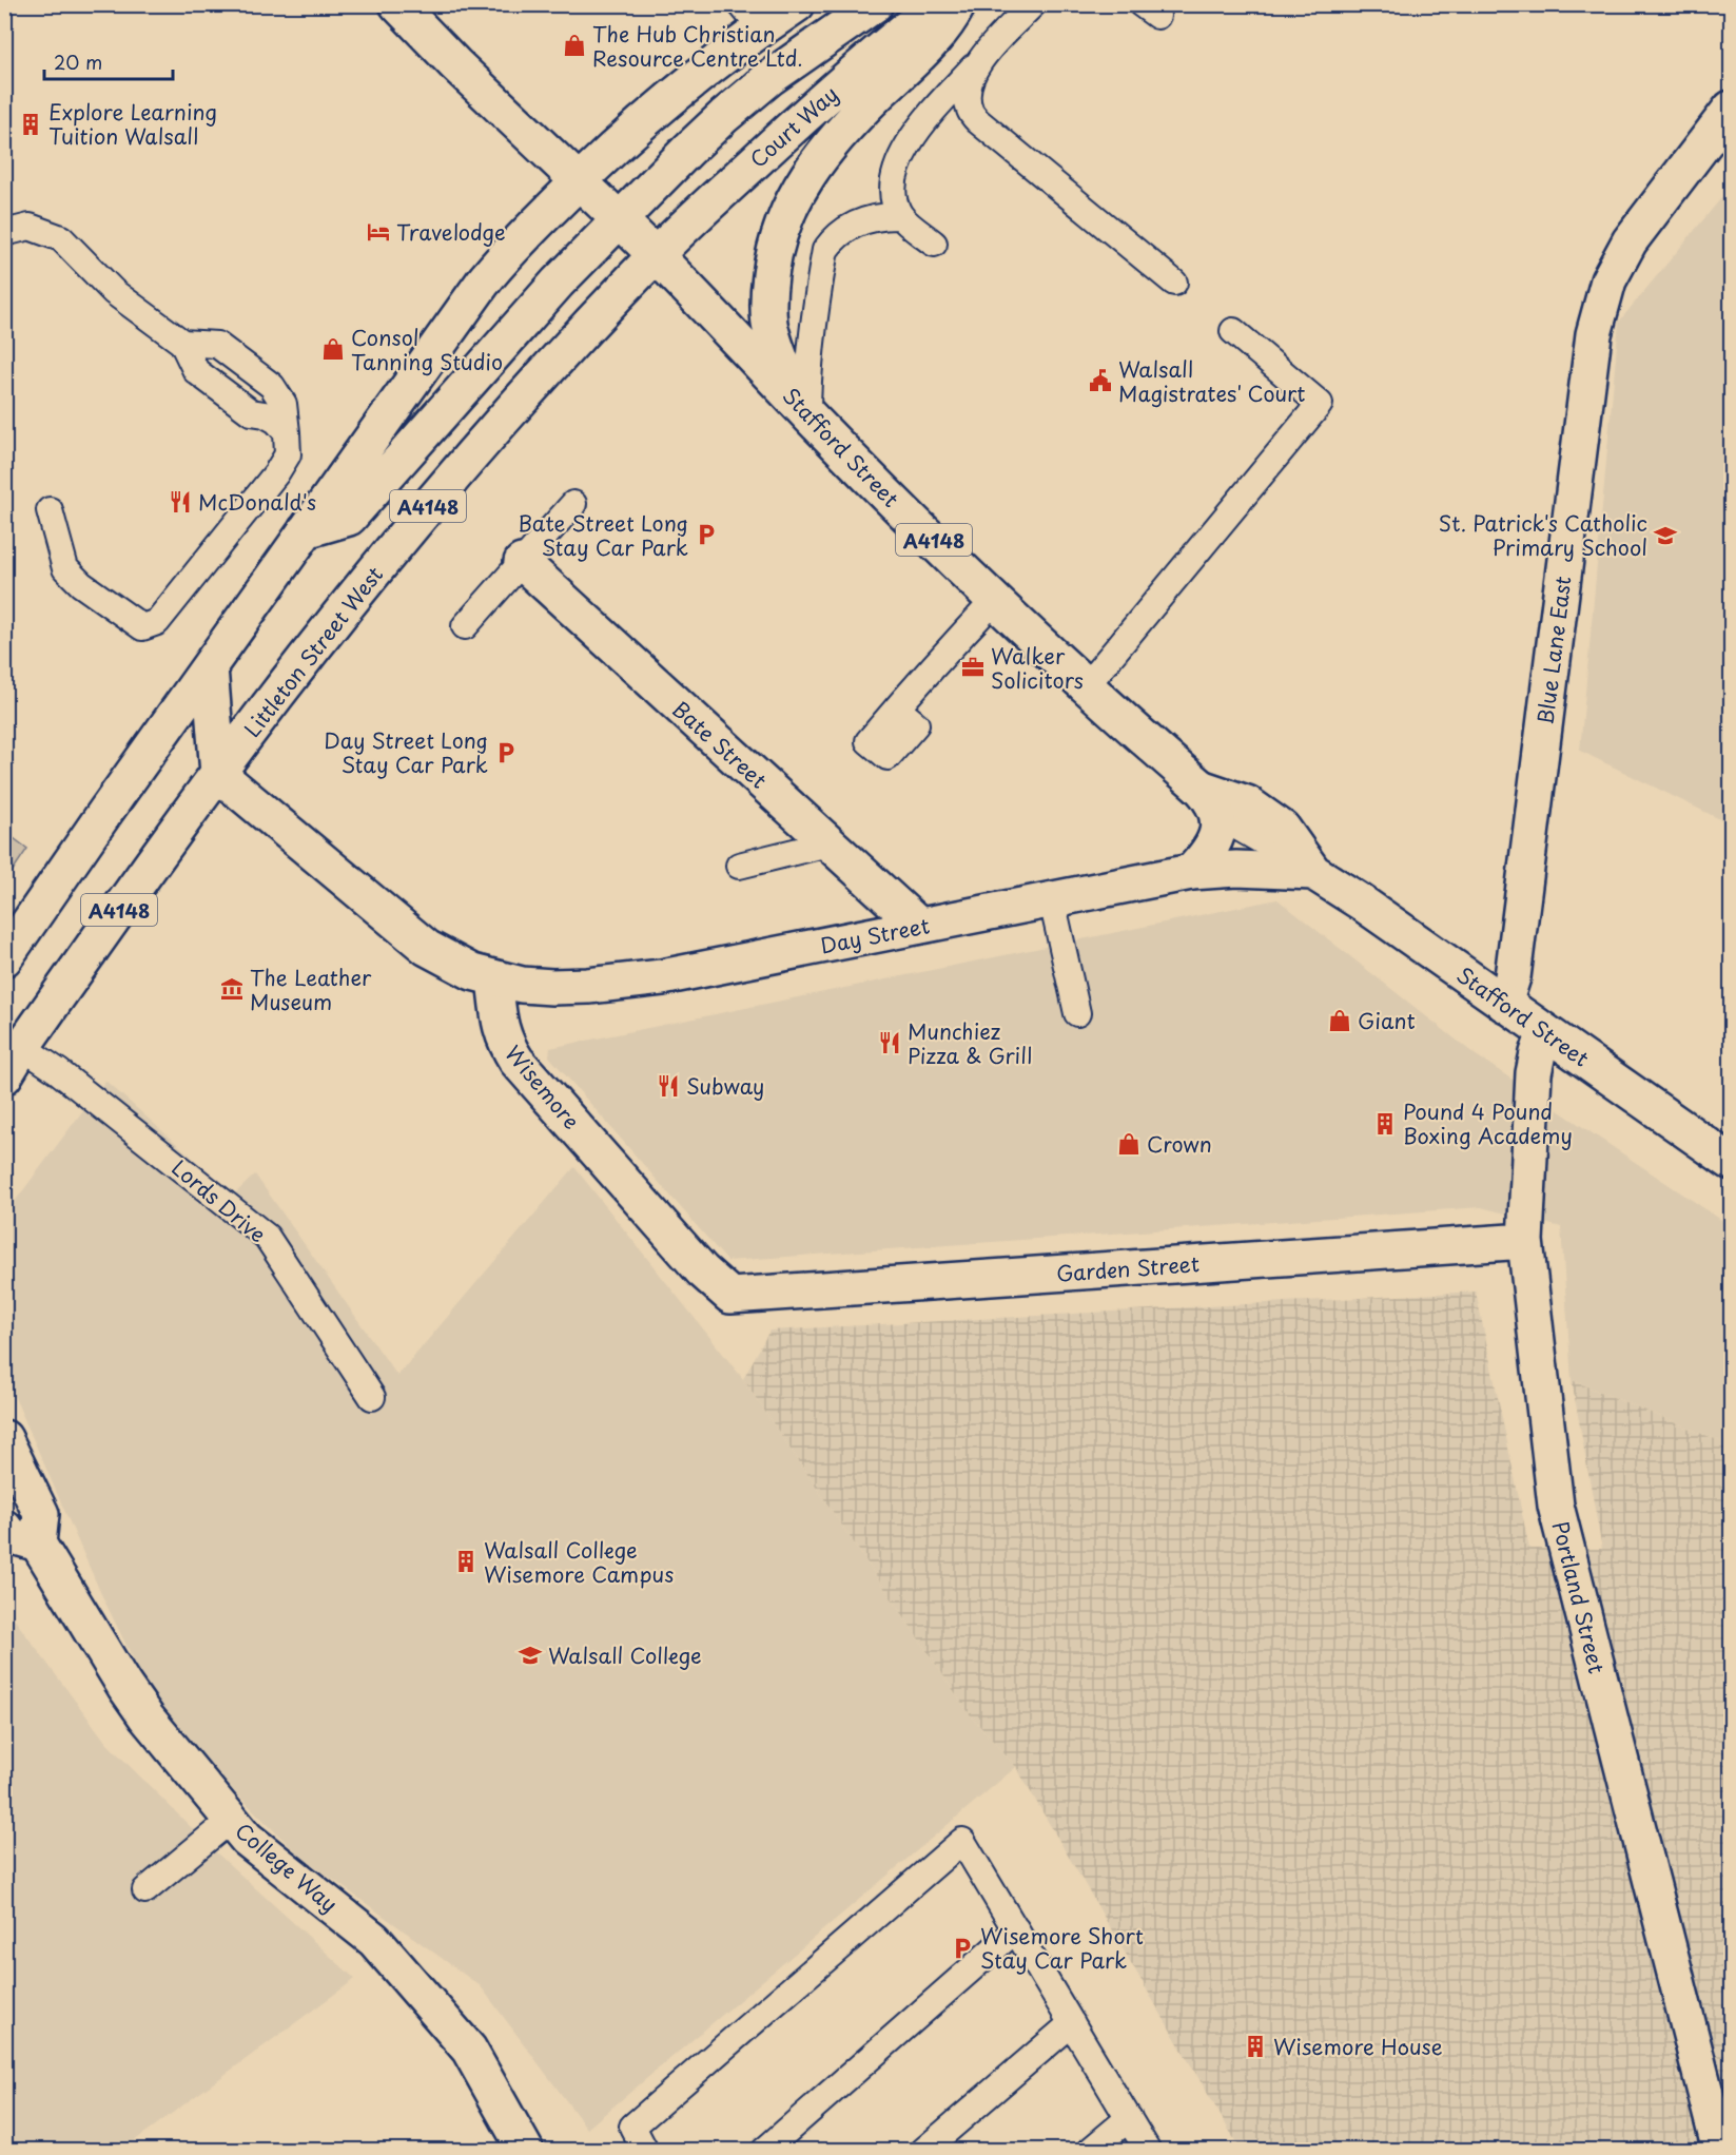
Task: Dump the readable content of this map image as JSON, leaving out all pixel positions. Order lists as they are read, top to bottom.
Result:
{
  "streets": {
    "main road": [
      "Court Way",
      "Stafford Street",
      "A4148",
      "Blue Lane East",
      "Littleton Street West",
      "Bate Street",
      "Day Street",
      "Wisemore",
      "Garden Street",
      "Portland Street",
      "College Way"
    ],
    "lane": ["Lords Drive"]
  },
  "crossings": [
    ["Court Way", "Stafford Street"],
    ["Court Way", "Littleton Street West"],
    ["Stafford Street", "A4148"],
    ["Stafford Street", "Blue Lane East"],
    ["Stafford Street", "Littleton Street West"],
    ["Stafford Street", "Portland Street"],
    ["Littleton Street West", "Lords Drive"],
    ["Bate Street", "Day Street"],
    ["Day Street", "Wisemore"],
    ["Wisemore", "Garden Street"],
    ["Garden Street", "Portland Street"]
  ],
  "places": {
    "shop": [
      "The Hub Christian Resource Centre Ltd.",
      "Consol Tanning Studio",
      "Giant",
      "Crown"
    ],
    "building": [
      "Explore Learning Tuition Walsall",
      "Pound 4 Pound Boxing Academy",
      "Walsall College Wisemore Campus",
      "Wisemore House"
    ],
    "hotel": ["Travelodge"],
    "public building": ["Walsall Magistrates' Court"],
    "restaurant": ["McDonald's", "Munchiez Pizza & Grill", "Subway"],
    "parking": ["Bate Street Long Stay Car Park", "Day Street Long Stay Car Park", "Wisemore Short Stay Car Park"],
    "school or university": ["St. Patrick's Catholic Primary School", "Walsall College"],
    "office": ["Walker Solicitors"],
    "museum": ["The Leather Museum"]
  },
  "scale_bar": "20 m"
}
